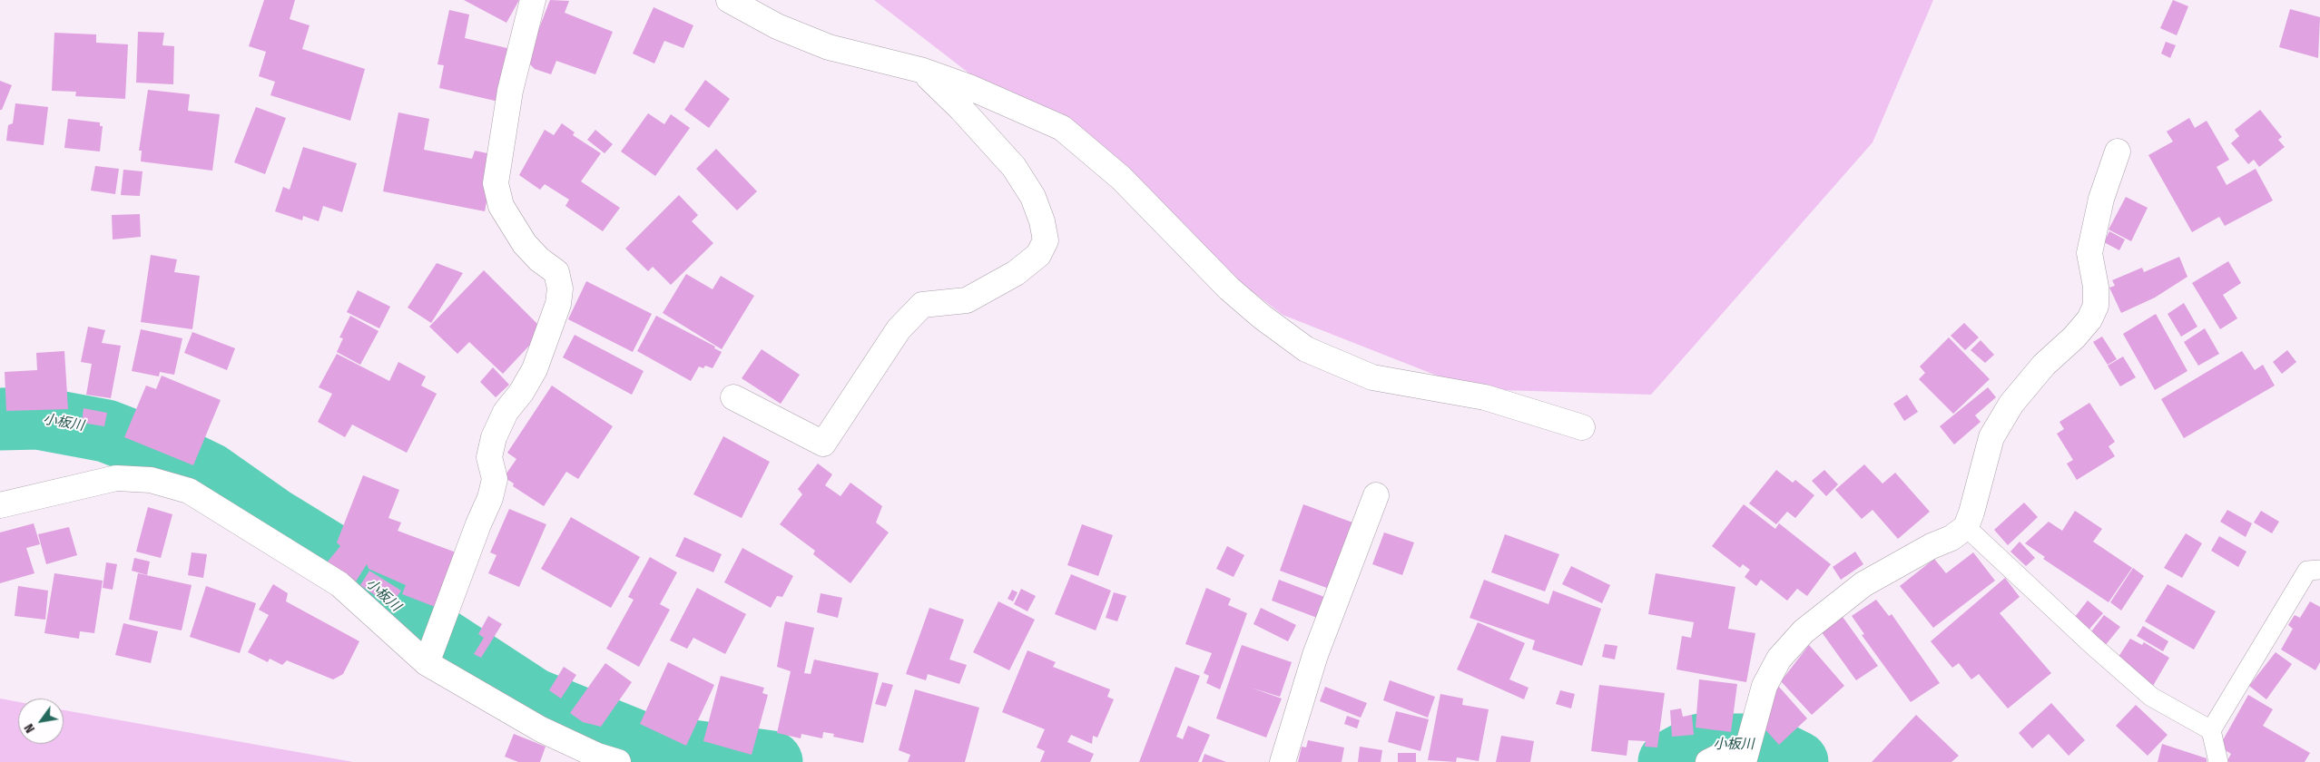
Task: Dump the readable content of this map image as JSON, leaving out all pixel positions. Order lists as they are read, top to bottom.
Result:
{
  "water": ["小板川"],
  "north": "bottom left"
}
